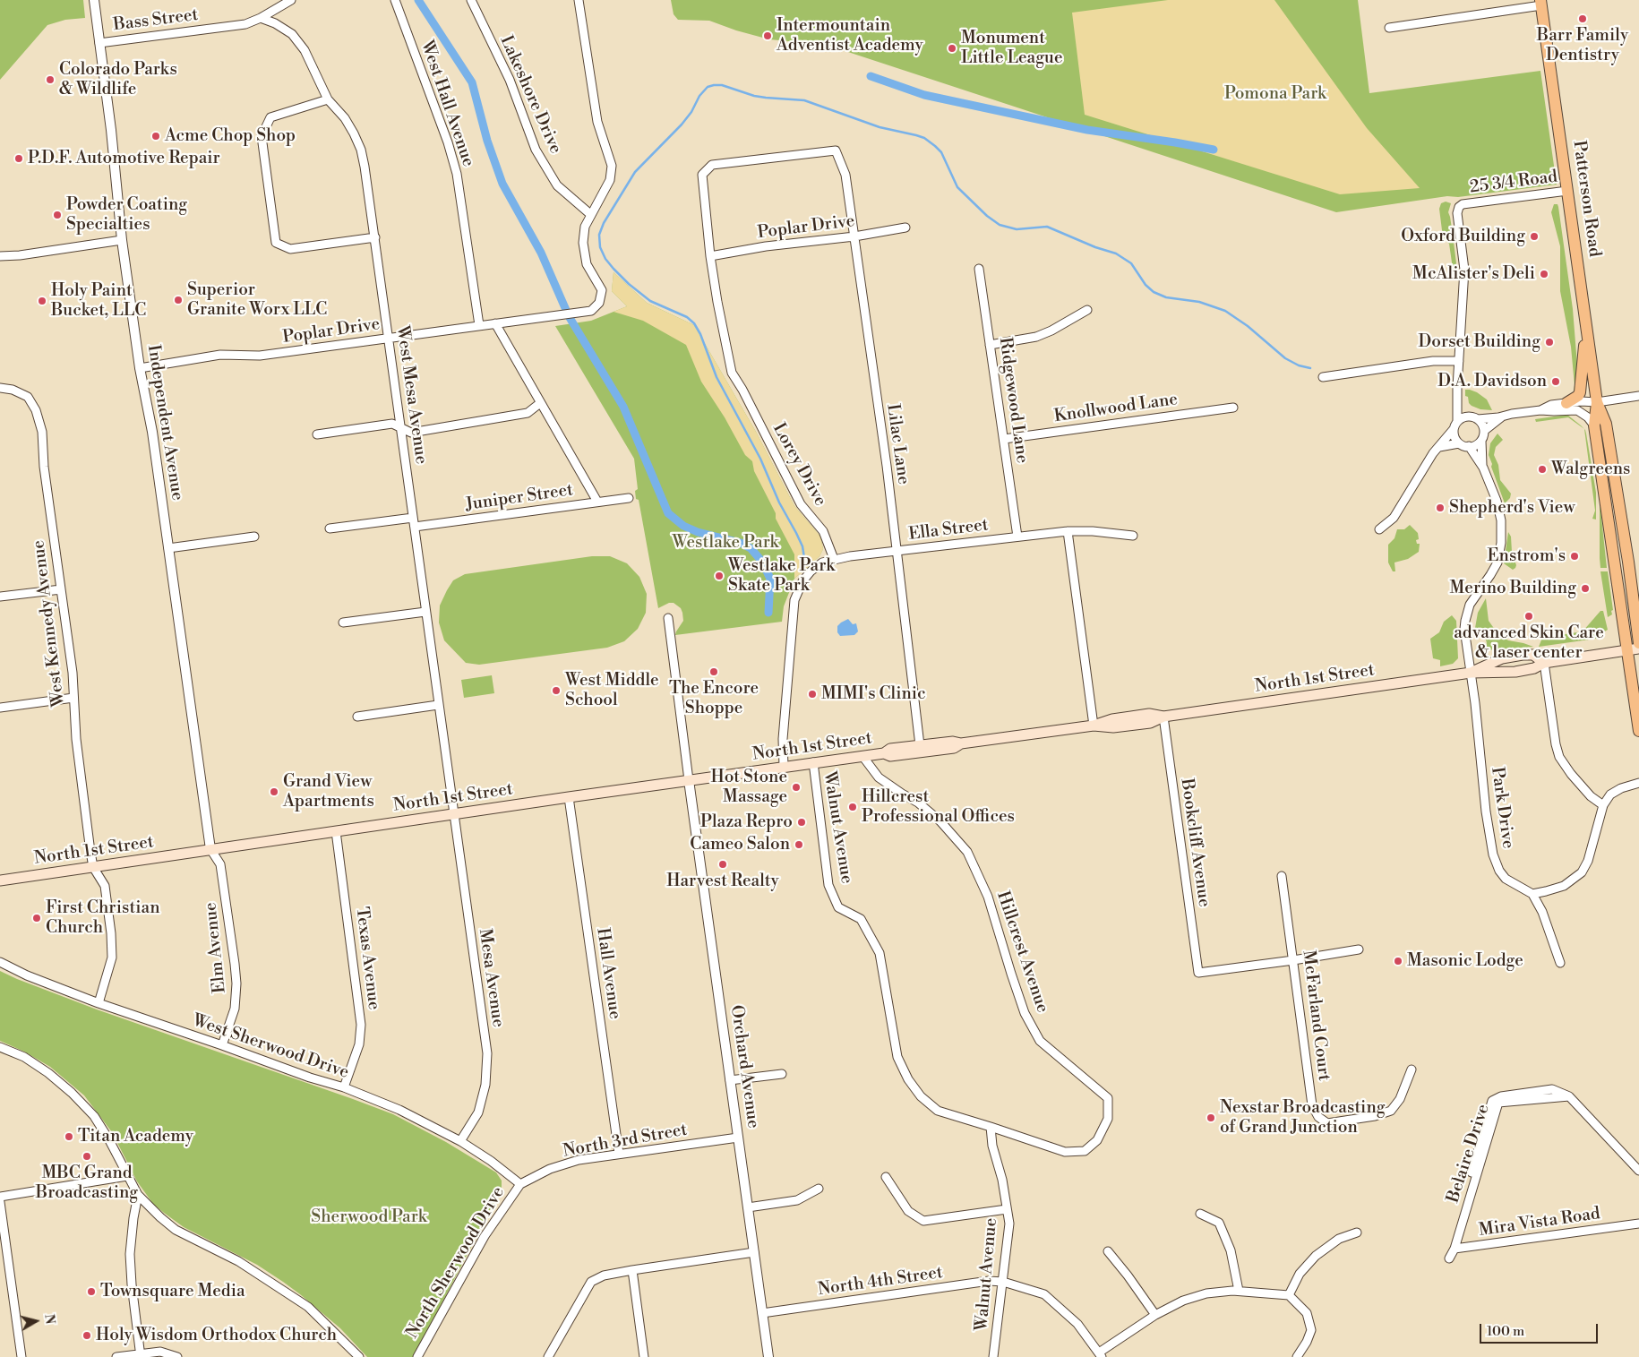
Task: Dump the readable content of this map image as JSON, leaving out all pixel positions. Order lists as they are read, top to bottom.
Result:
{
  "streets": {
    "main road": ["Patterson Road", "North 1st Street"],
    "street": [
      "Bass Street",
      "Lakeshore Drive",
      "West Hall Avenue",
      "25 3/4 Road",
      "Poplar Drive",
      "West Mesa Avenue",
      "Ridgewood Lane",
      "Knollwood Lane",
      "Independent Avenue",
      "Lilac Lane",
      "Lorey Drive",
      "Juniper Street",
      "Ella Street",
      "West Kennedy Avenue",
      "Park Drive",
      "Walnut Avenue",
      "Bookcliff Avenue",
      "Elm Avenue",
      "Hillcrest Avenue",
      "Texas Avenue",
      "Hall Avenue",
      "Mesa Avenue",
      "McFarland Court",
      "West Sherwood Drive",
      "Orchard Avenue",
      "North 3rd Street",
      "Belaire Drive",
      "Mira Vista Road",
      "North Sherwood Drive",
      "North 4th Street"
    ]
  },
  "crossings": [
    ["Bass Street", "West Mesa Avenue"],
    ["Bass Street", "Independent Avenue"],
    ["Lakeshore Drive", "Poplar Drive"],
    ["West Hall Avenue", "Poplar Drive"],
    ["25 3/4 Road", "Patterson Road"],
    ["Patterson Road", "North 1st Street"],
    ["Poplar Drive", "West Mesa Avenue"],
    ["Poplar Drive", "Independent Avenue"],
    ["Poplar Drive", "Lilac Lane"],
    ["Poplar Drive", "Lorey Drive"],
    ["West Mesa Avenue", "Juniper Street"],
    ["West Mesa Avenue", "North 1st Street"],
    ["West Mesa Avenue", "Mesa Avenue"],
    ["Ridgewood Lane", "Knollwood Lane"],
    ["Ridgewood Lane", "Ella Street"],
    ["Independent Avenue", "North 1st Street"],
    ["Independent Avenue", "Elm Avenue"],
    ["Lilac Lane", "Lorey Drive"],
    ["Lilac Lane", "Ella Street"],
    ["Lilac Lane", "North 1st Street"],
    ["Lorey Drive", "Ella Street"],
    ["West Kennedy Avenue", "North 1st Street"],
    ["North 1st Street", "Park Drive"],
    ["North 1st Street", "Walnut Avenue"],
    ["North 1st Street", "Bookcliff Avenue"],
    ["North 1st Street", "Elm Avenue"],
    ["North 1st Street", "Hillcrest Avenue"],
    ["North 1st Street", "Texas Avenue"],
    ["North 1st Street", "Hall Avenue"],
    ["North 1st Street", "Mesa Avenue"],
    ["North 1st Street", "Orchard Avenue"],
    ["Walnut Avenue", "Hillcrest Avenue"],
    ["Walnut Avenue", "North 4th Street"],
    ["Bookcliff Avenue", "McFarland Court"],
    ["Elm Avenue", "West Sherwood Drive"],
    ["Texas Avenue", "West Sherwood Drive"],
    ["Hall Avenue", "North 3rd Street"],
    ["Mesa Avenue", "West Sherwood Drive"],
    ["West Sherwood Drive", "North 3rd Street"],
    ["West Sherwood Drive", "North Sherwood Drive"],
    ["Orchard Avenue", "North 3rd Street"],
    ["Orchard Avenue", "North 4th Street"],
    ["North 3rd Street", "North Sherwood Drive"],
    ["Belaire Drive", "Mira Vista Road"]
  ],
  "parks": ["Pomona Park", "Westlake Park", "Sherwood Park"],
  "places": [
    "Barr Family Dentistry",
    "Intermountain Adventist Academy",
    "Monument Little League",
    "Colorado Parks & Wildlife",
    "Acme Chop Shop",
    "P.D.F. Automotive Repair",
    "Powder Coating Specialties",
    "Oxford Building",
    "McAlister's Deli",
    "Superior Granite Worx LLC",
    "Holy Paint Bucket, LLC",
    "Dorset Building",
    "D.A. Davidson",
    "Walgreens",
    "Shepherd's View",
    "Enstrom's",
    "Westlake Park Skate Park",
    "Merino Building",
    "advanced Skin Care & laser center",
    "The Encore Shoppe",
    "West Middle School",
    "MIMI's Clinic",
    "Hot Stone Massage",
    "Grand View Apartments",
    "Hillcrest Professional Offices",
    "Plaza Repro",
    "Cameo Salon",
    "Harvest Realty",
    "First Christian Church",
    "Masonic Lodge",
    "Nexstar Broadcasting of Grand Junction",
    "Titan Academy",
    "MBC Grand Broadcasting",
    "Townsquare Media",
    "Holy Wisdom Orthodox Church"
  ],
  "scale_bar": "100 m",
  "north": "right"
}
